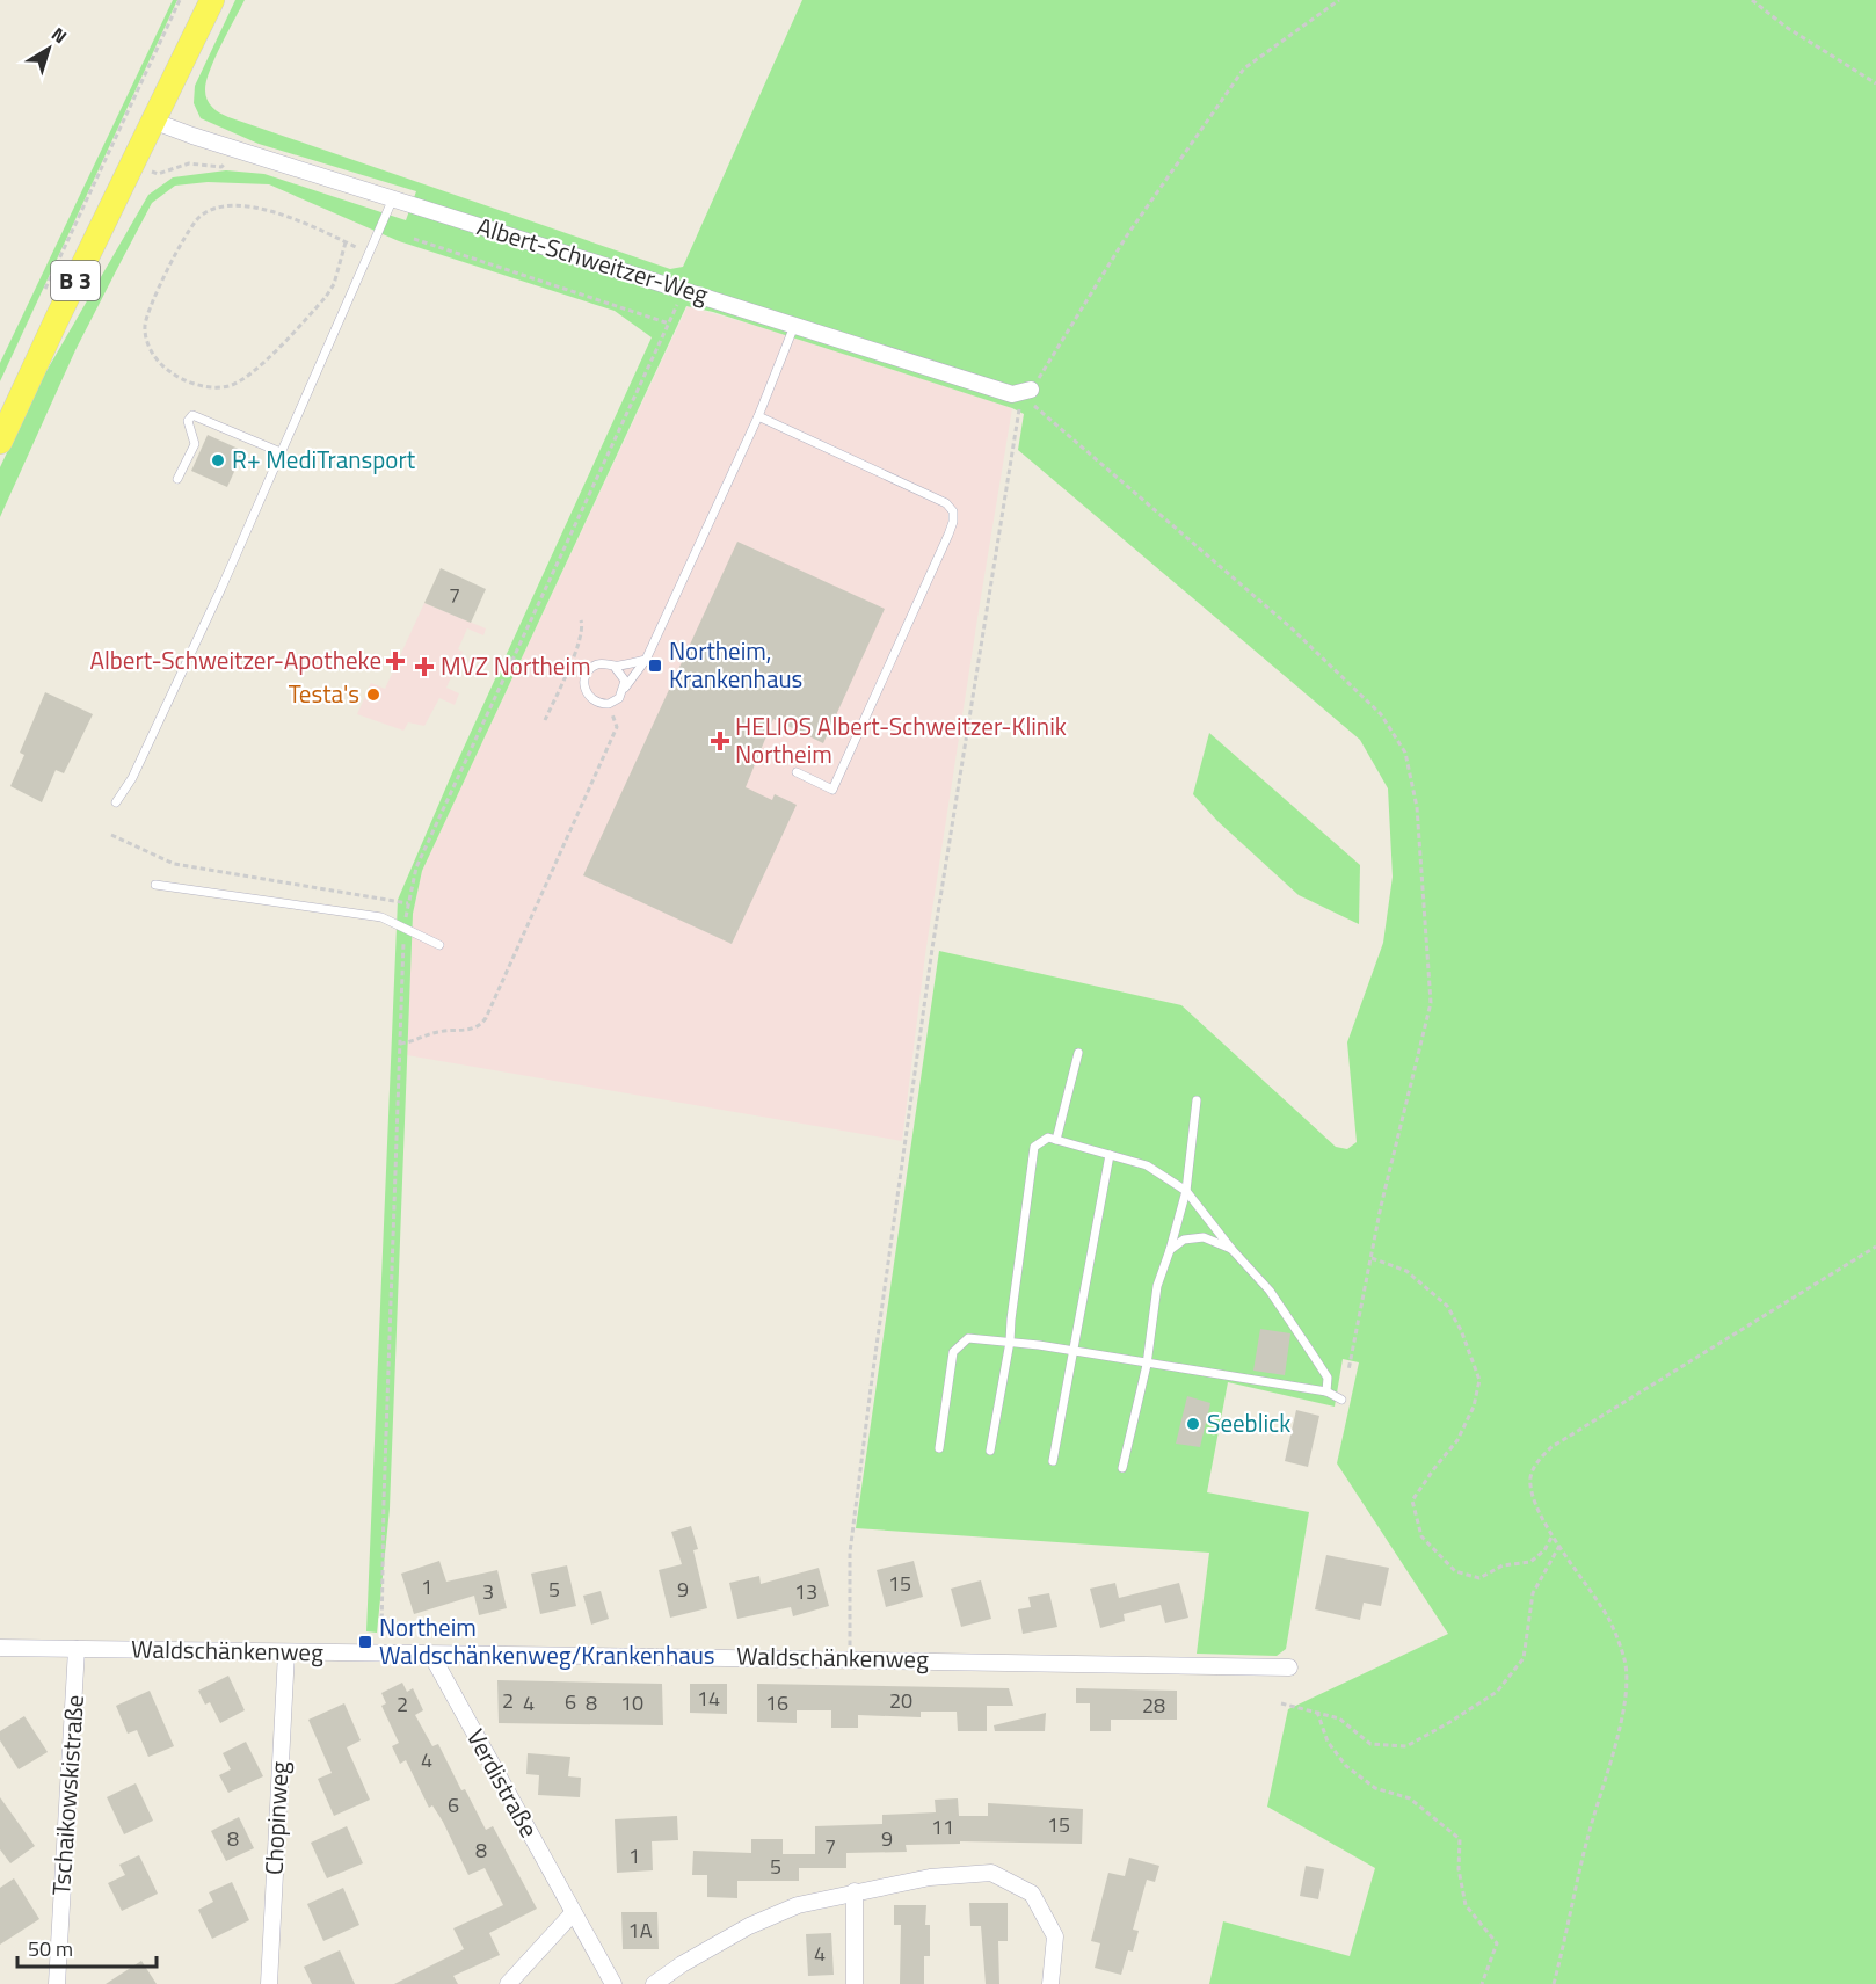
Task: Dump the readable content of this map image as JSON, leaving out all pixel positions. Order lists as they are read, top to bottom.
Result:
{
  "streets": {
    "main road": ["B 3"],
    "street": [
      "Albert-Schweitzer-Weg",
      "Waldschänkenweg",
      "Verdistraße",
      "Tschaikowskistraße",
      "Chopinweg"
    ]
  },
  "crossings": [
    ["Albert-Schweitzer-Weg", "B 3"],
    ["Waldschänkenweg", "Verdistraße"],
    ["Waldschänkenweg", "Tschaikowskistraße"],
    ["Waldschänkenweg", "Chopinweg"]
  ],
  "places": {
    "other": ["R+ MediTransport", "Testa's", "Seeblick"],
    "health": ["Albert-Schweitzer-Apotheke", "MVZ Northeim", "HELIOS Albert-Schweitzer-Klinik Northeim"],
    "transit": ["Northeim, Krankenhaus", "Northeim Waldschänkenweg/Krankenhaus"]
  },
  "house_numbers": [
    "7",
    "15",
    "1",
    "5",
    "9",
    "3",
    "13",
    "14",
    "2",
    "20",
    "6",
    "4",
    "8",
    "10",
    "16",
    "2",
    "28",
    "4",
    "6",
    "15",
    "11",
    "8",
    "9",
    "7",
    "8",
    "1",
    "5",
    "1A",
    "4"
  ],
  "scale_bar": "50 m",
  "north": "top right"
}
